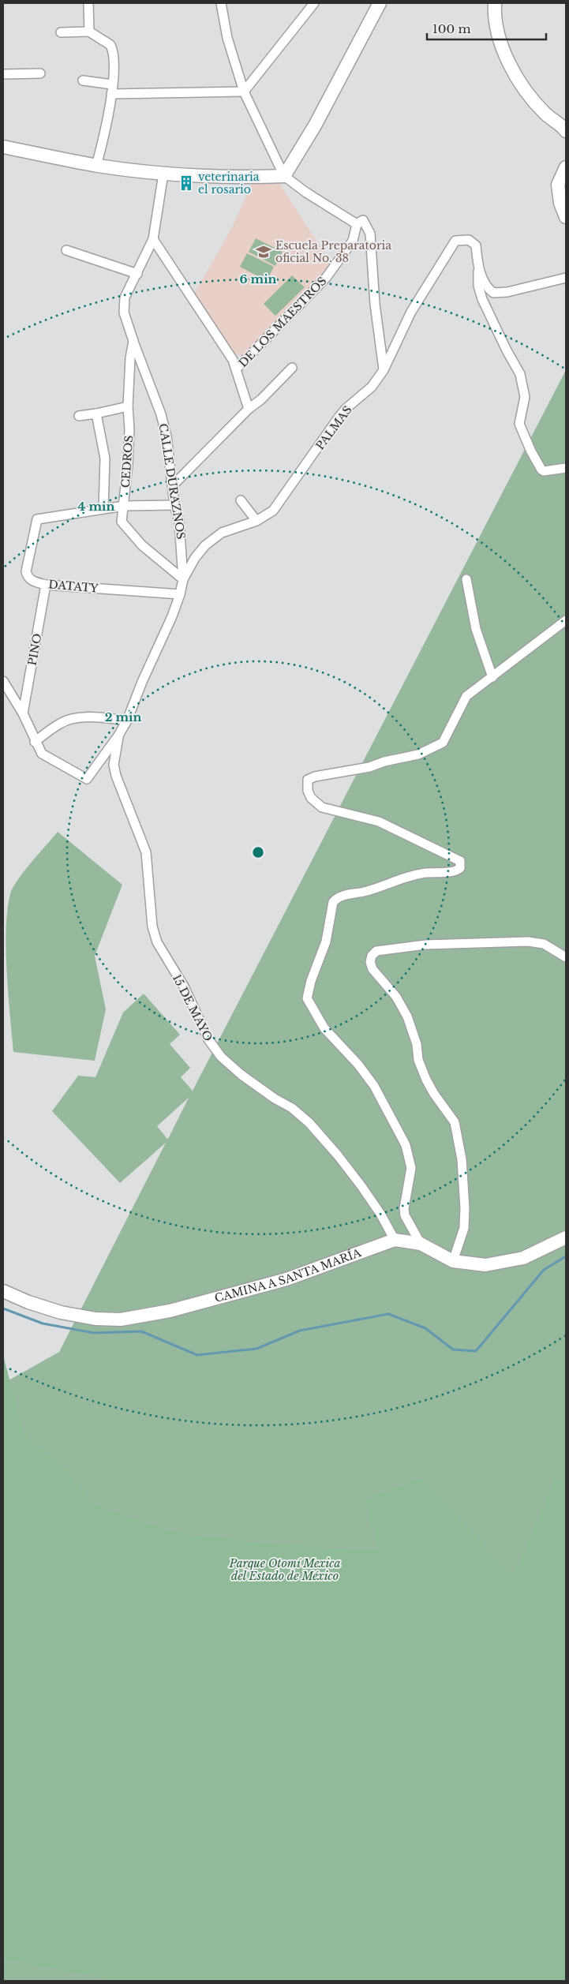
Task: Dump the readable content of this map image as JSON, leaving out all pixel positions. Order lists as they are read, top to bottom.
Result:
{
  "streets": {
    "main road": ["CAMINA A SANTA MARÍA"],
    "street": [
      "DE LOS MAESTROS",
      "PALMAS",
      "CEDROS",
      "CALLE DURAZNOS",
      "DATATY",
      "PINO",
      "15 DE MAYO"
    ]
  },
  "crossings": [
    ["DE LOS MAESTROS", "CEDROS"],
    ["PALMAS", "CEDROS"],
    ["PALMAS", "CALLE DURAZNOS"],
    ["CEDROS", "CALLE DURAZNOS"],
    ["DATATY", "PINO"],
    ["15 DE MAYO", "CAMINA A SANTA MARÍA"]
  ],
  "parks": ["Parque Otomí Mexica del Estado de México"],
  "places": {
    "building": ["veterinaria el rosario"],
    "school or university": ["Escuela Preparatoria oficial No. 38"]
  },
  "scale_bar": "100 m",
  "rings": ["6 min", "4 min", "2 min"]
}
